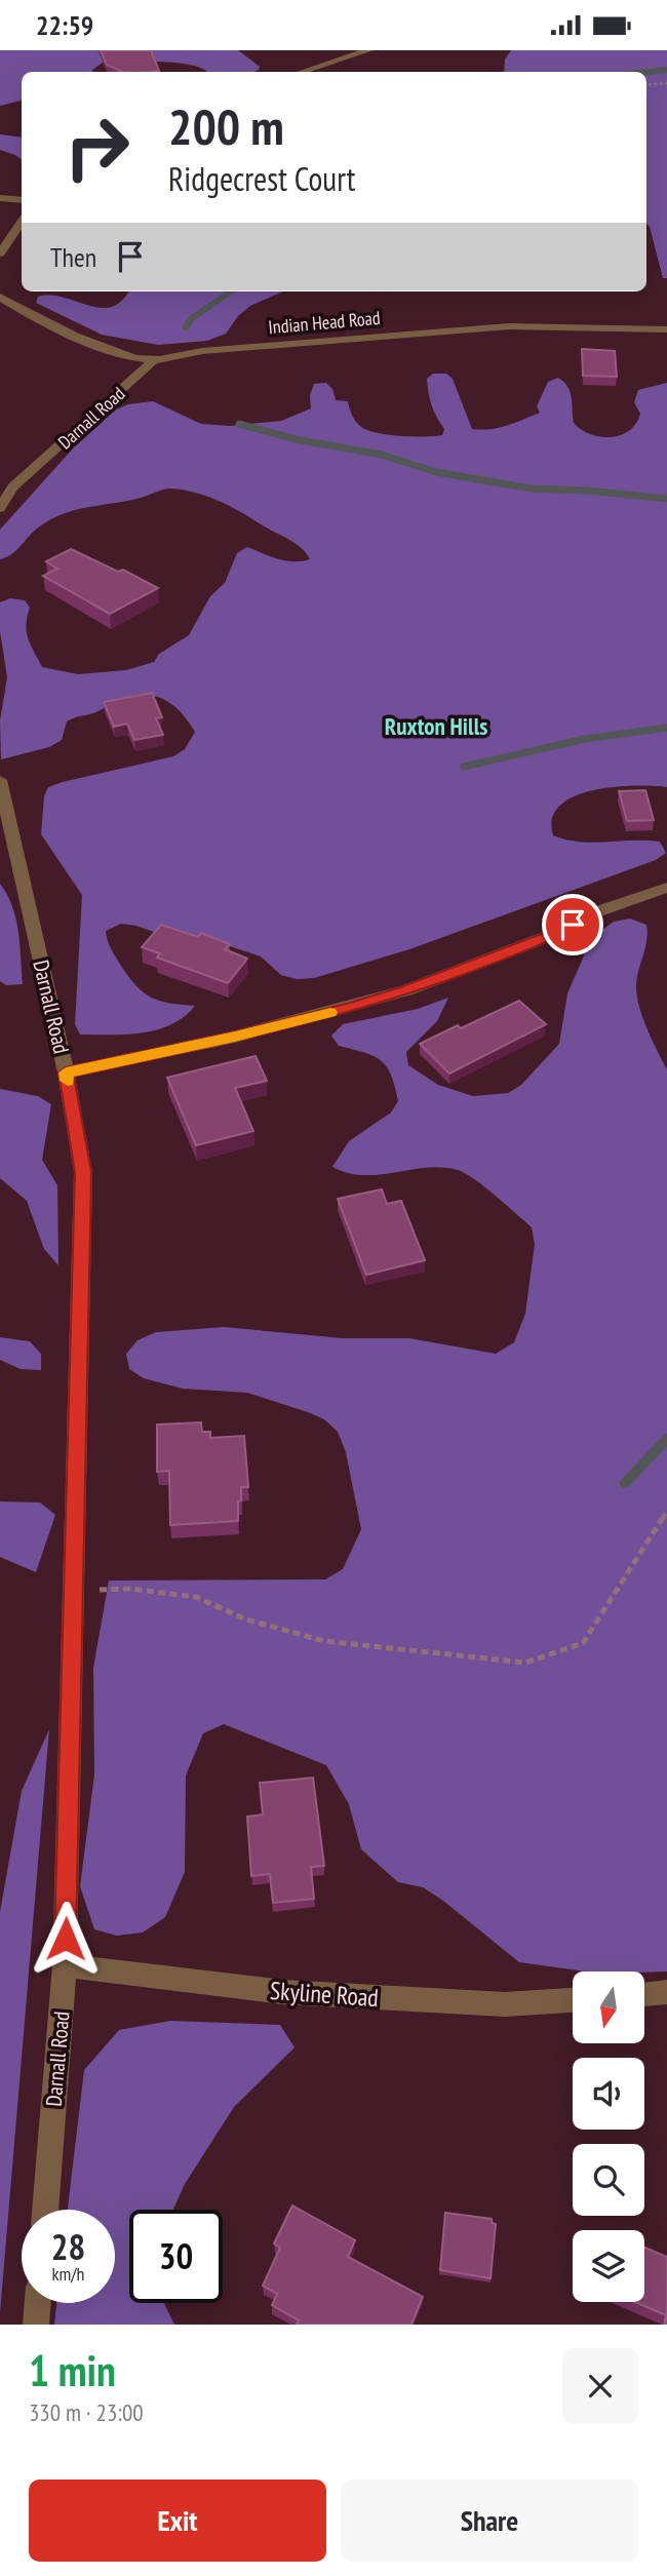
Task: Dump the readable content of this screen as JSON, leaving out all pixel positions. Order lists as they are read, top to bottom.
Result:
{
  "streets": {
    "street": ["Indian Head Road", "Darnall Road", "Skyline Road"]
  },
  "crossings": [
    ["Indian Head Road", "Darnall Road"],
    ["Darnall Road", "Skyline Road"]
  ],
  "districts": ["Ruxton Hills"],
  "north": "bottom",
  "page": {
    "status": "22:59",
    "turn": ["200 m", "Ridgecrest Court"],
    "then": "Then",
    "speed": "28 km/h",
    "limit": "30",
    "heading": ["1 min", "330 m · 23:00"],
    "buttons": ["Exit", "Share"]
  }
}
